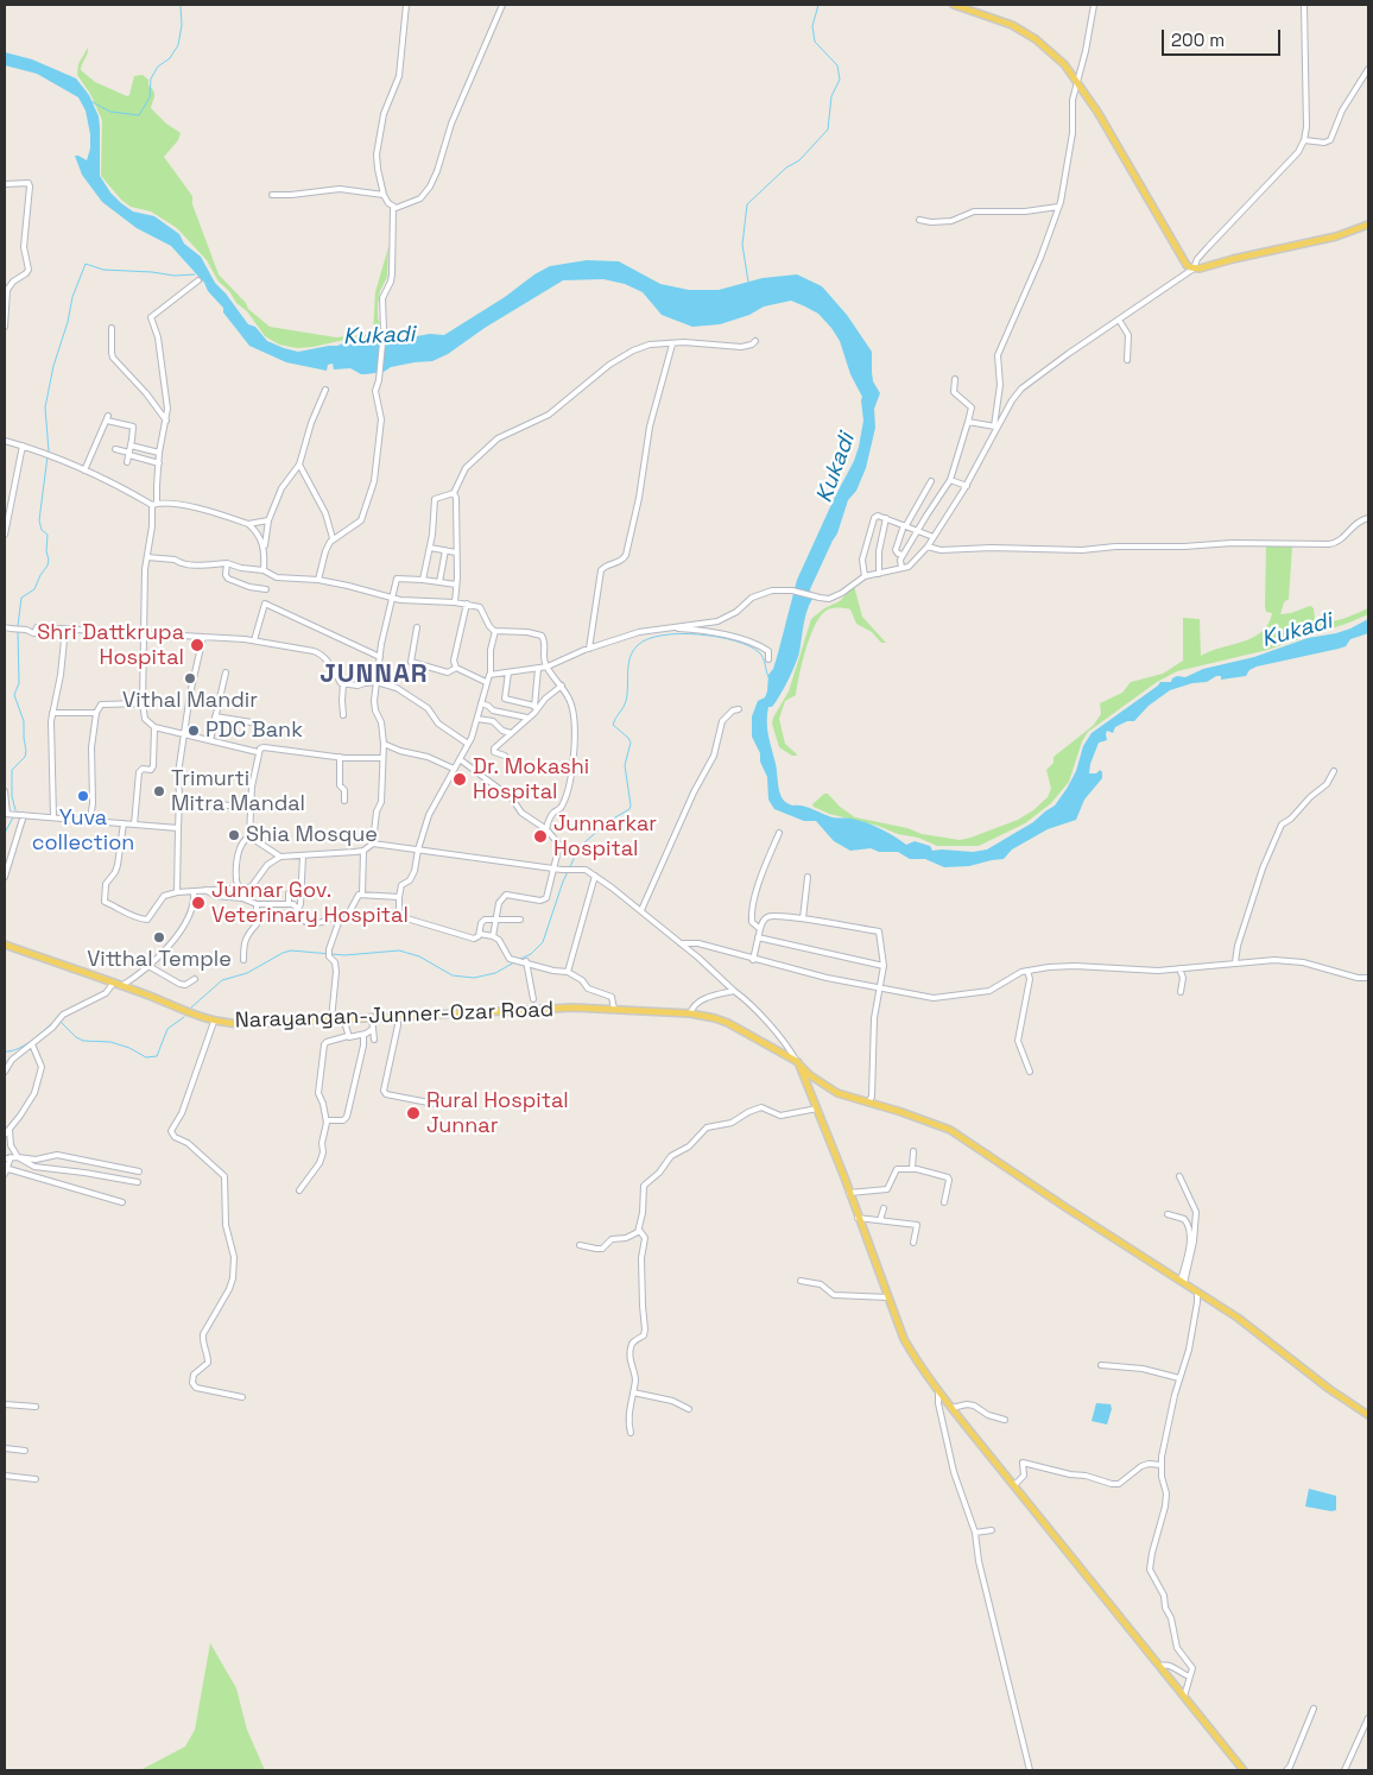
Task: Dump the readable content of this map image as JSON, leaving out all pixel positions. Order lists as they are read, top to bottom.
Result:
{
  "streets": {
    "main road": ["Narayangan-Junner-Ozar Road"]
  },
  "districts": ["JUNNAR"],
  "water": ["Kukadi"],
  "places": [
    "Shri Dattkrupa Hospital",
    "Vithal Mandir",
    "PDC Bank",
    "Dr. Mokashi Hospital",
    "Trimurti Mitra Mandal",
    "Yuva collection",
    "Shia Mosque",
    "Junnarkar Hospital",
    "Junnar Gov. Veterinary Hospital",
    "Vitthal Temple",
    "Rural Hospital Junnar"
  ],
  "scale_bar": "200 m"
}
